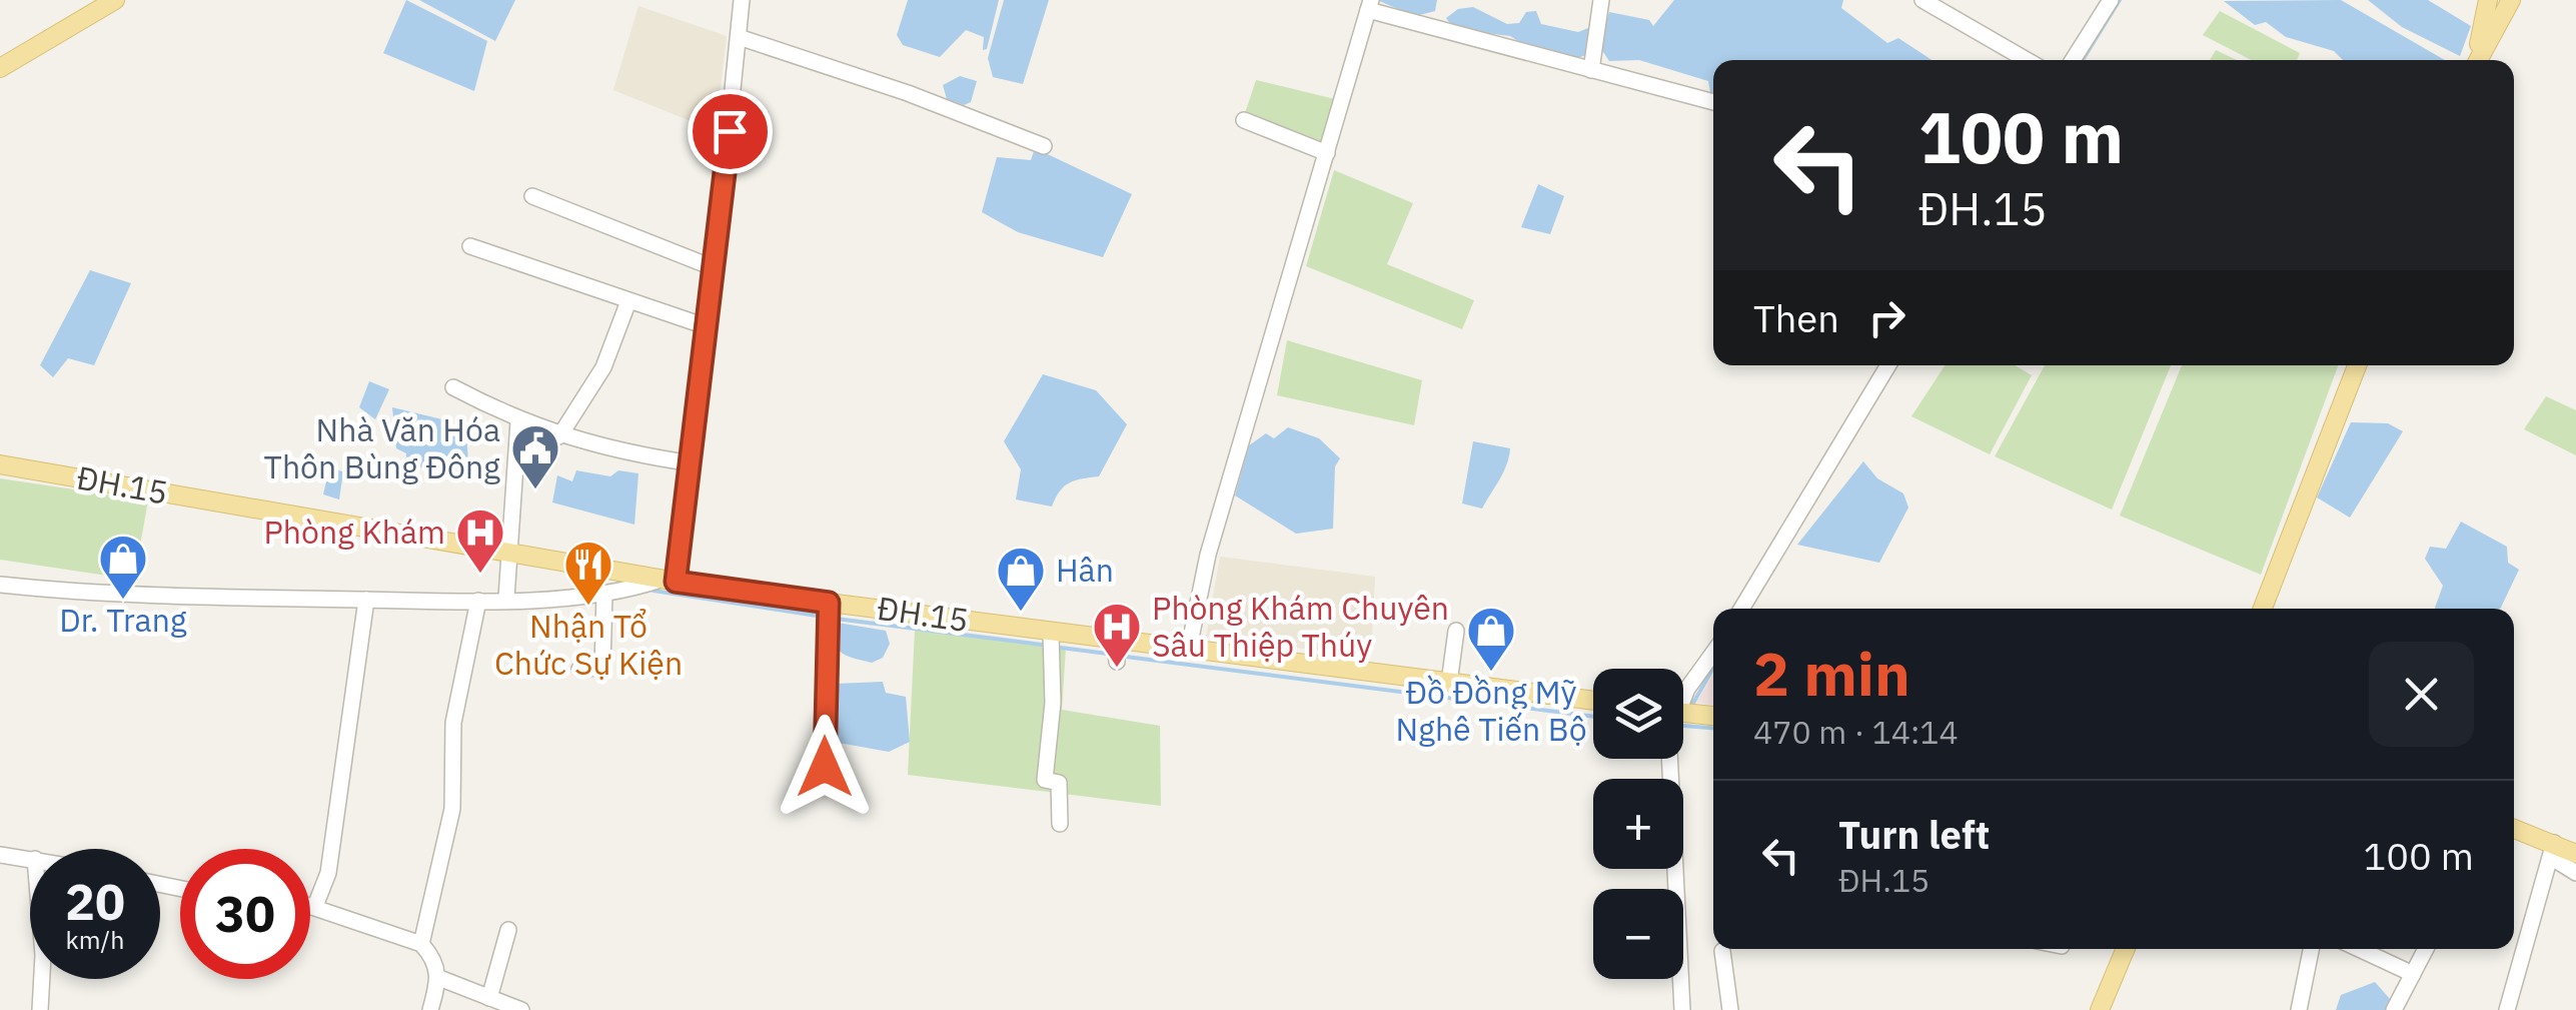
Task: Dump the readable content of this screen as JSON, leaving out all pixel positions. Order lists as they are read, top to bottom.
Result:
{
  "streets": {
    "main road": ["ĐH.15"]
  },
  "places": {
    "public building": ["Nhà Văn Hóa Thôn Bùng Đông"],
    "hospital": ["Phòng Khám", "Phòng Khám Chuyên Sâu Thiệp Thúy"],
    "shop": ["Dr. Trang", "Hân", "Đồ Đồng Mỹ Nghê Tiến Bộ"],
    "restaurant": ["Nhận Tổ Chức Sự Kiện"]
  },
  "page": {
    "turn": ["100 m", "ĐH.15"],
    "then": "Then",
    "heading": ["2 min", "470 m · 14:14"],
    "map_buttons": ["+", "−"],
    "list": [
      {
        "name": "Turn left",
        "note": "ĐH.15",
        "value": "100 m"
      }
    ],
    "speed": "20 km/h",
    "limit": "30"
  }
}
